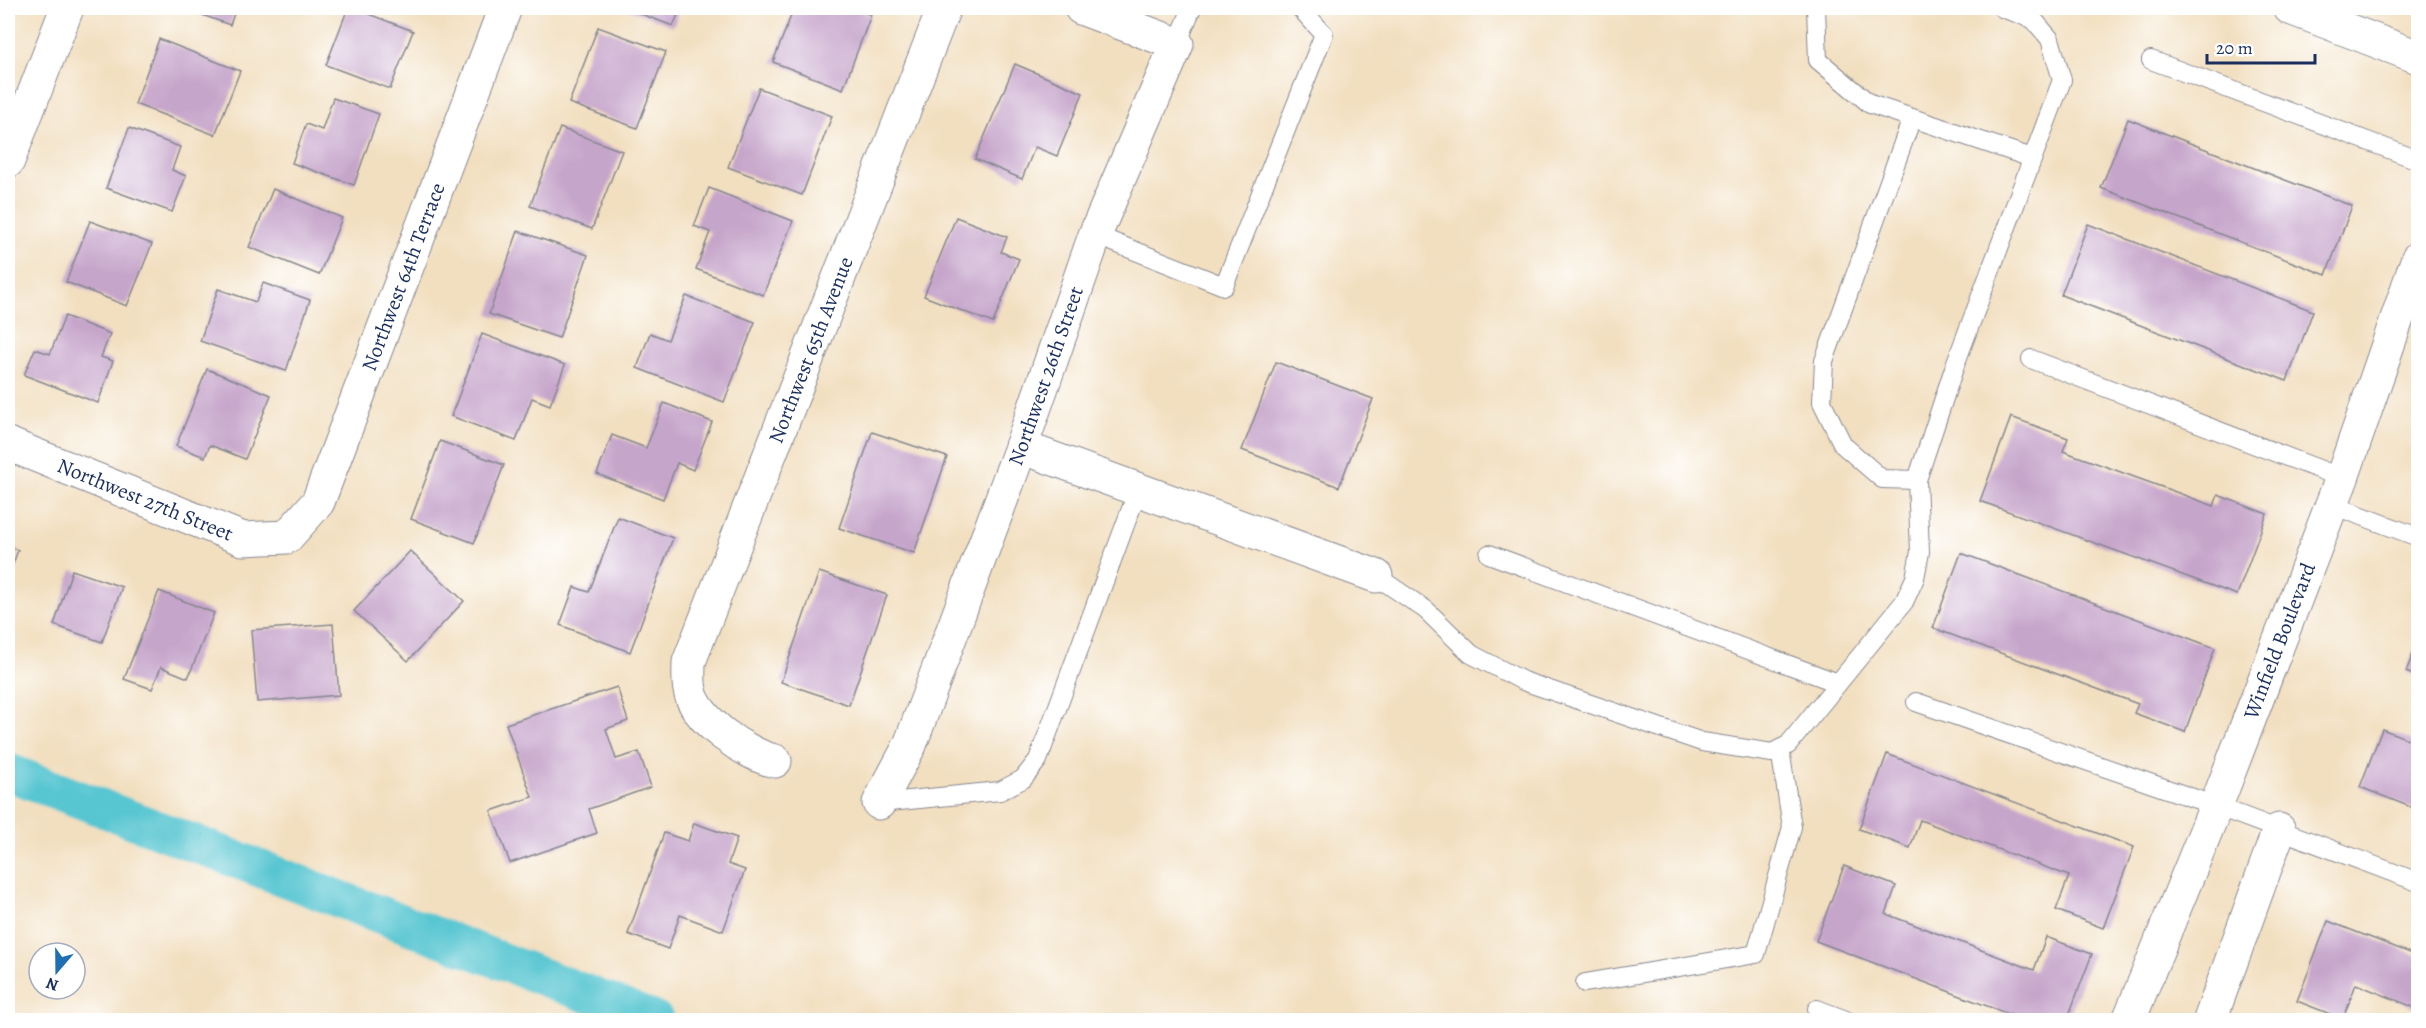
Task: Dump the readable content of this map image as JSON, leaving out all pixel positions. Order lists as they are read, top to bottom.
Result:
{
  "streets": {
    "street": [
      "Northwest 64th Terrace",
      "Northwest 65th Avenue",
      "Northwest 26th Street",
      "Northwest 27th Street",
      "Winfield Boulevard"
    ]
  },
  "crossings": [
    ["Northwest 64th Terrace", "Northwest 27th Street"]
  ],
  "scale_bar": "20 m",
  "north": "bottom"
}
